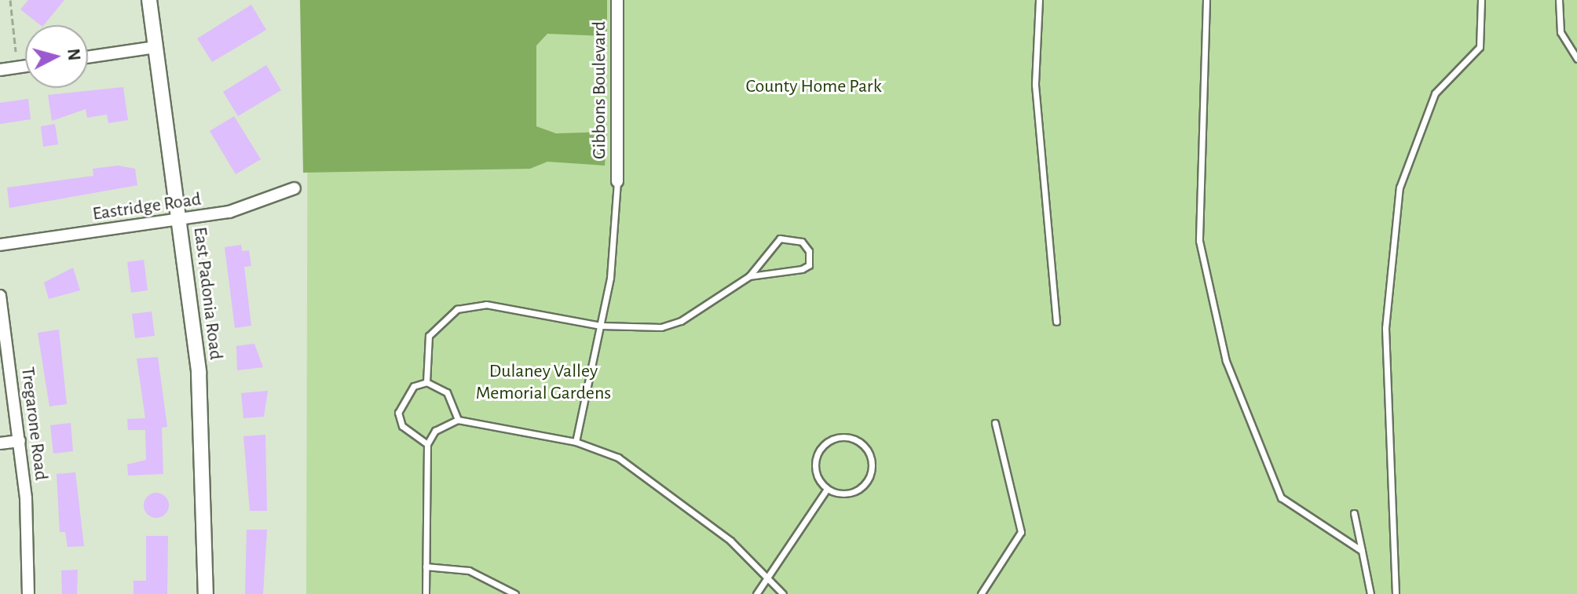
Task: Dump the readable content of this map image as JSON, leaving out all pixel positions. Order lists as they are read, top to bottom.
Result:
{
  "streets": {
    "street": [
      "Gibbons Boulevard",
      "Eastridge Road",
      "East Padonia Road",
      "Tregarone Road"
    ]
  },
  "crossings": [
    ["Eastridge Road", "East Padonia Road"]
  ],
  "parks": ["County Home Park", "Dulaney Valley Memorial Gardens"],
  "north": "right"
}
